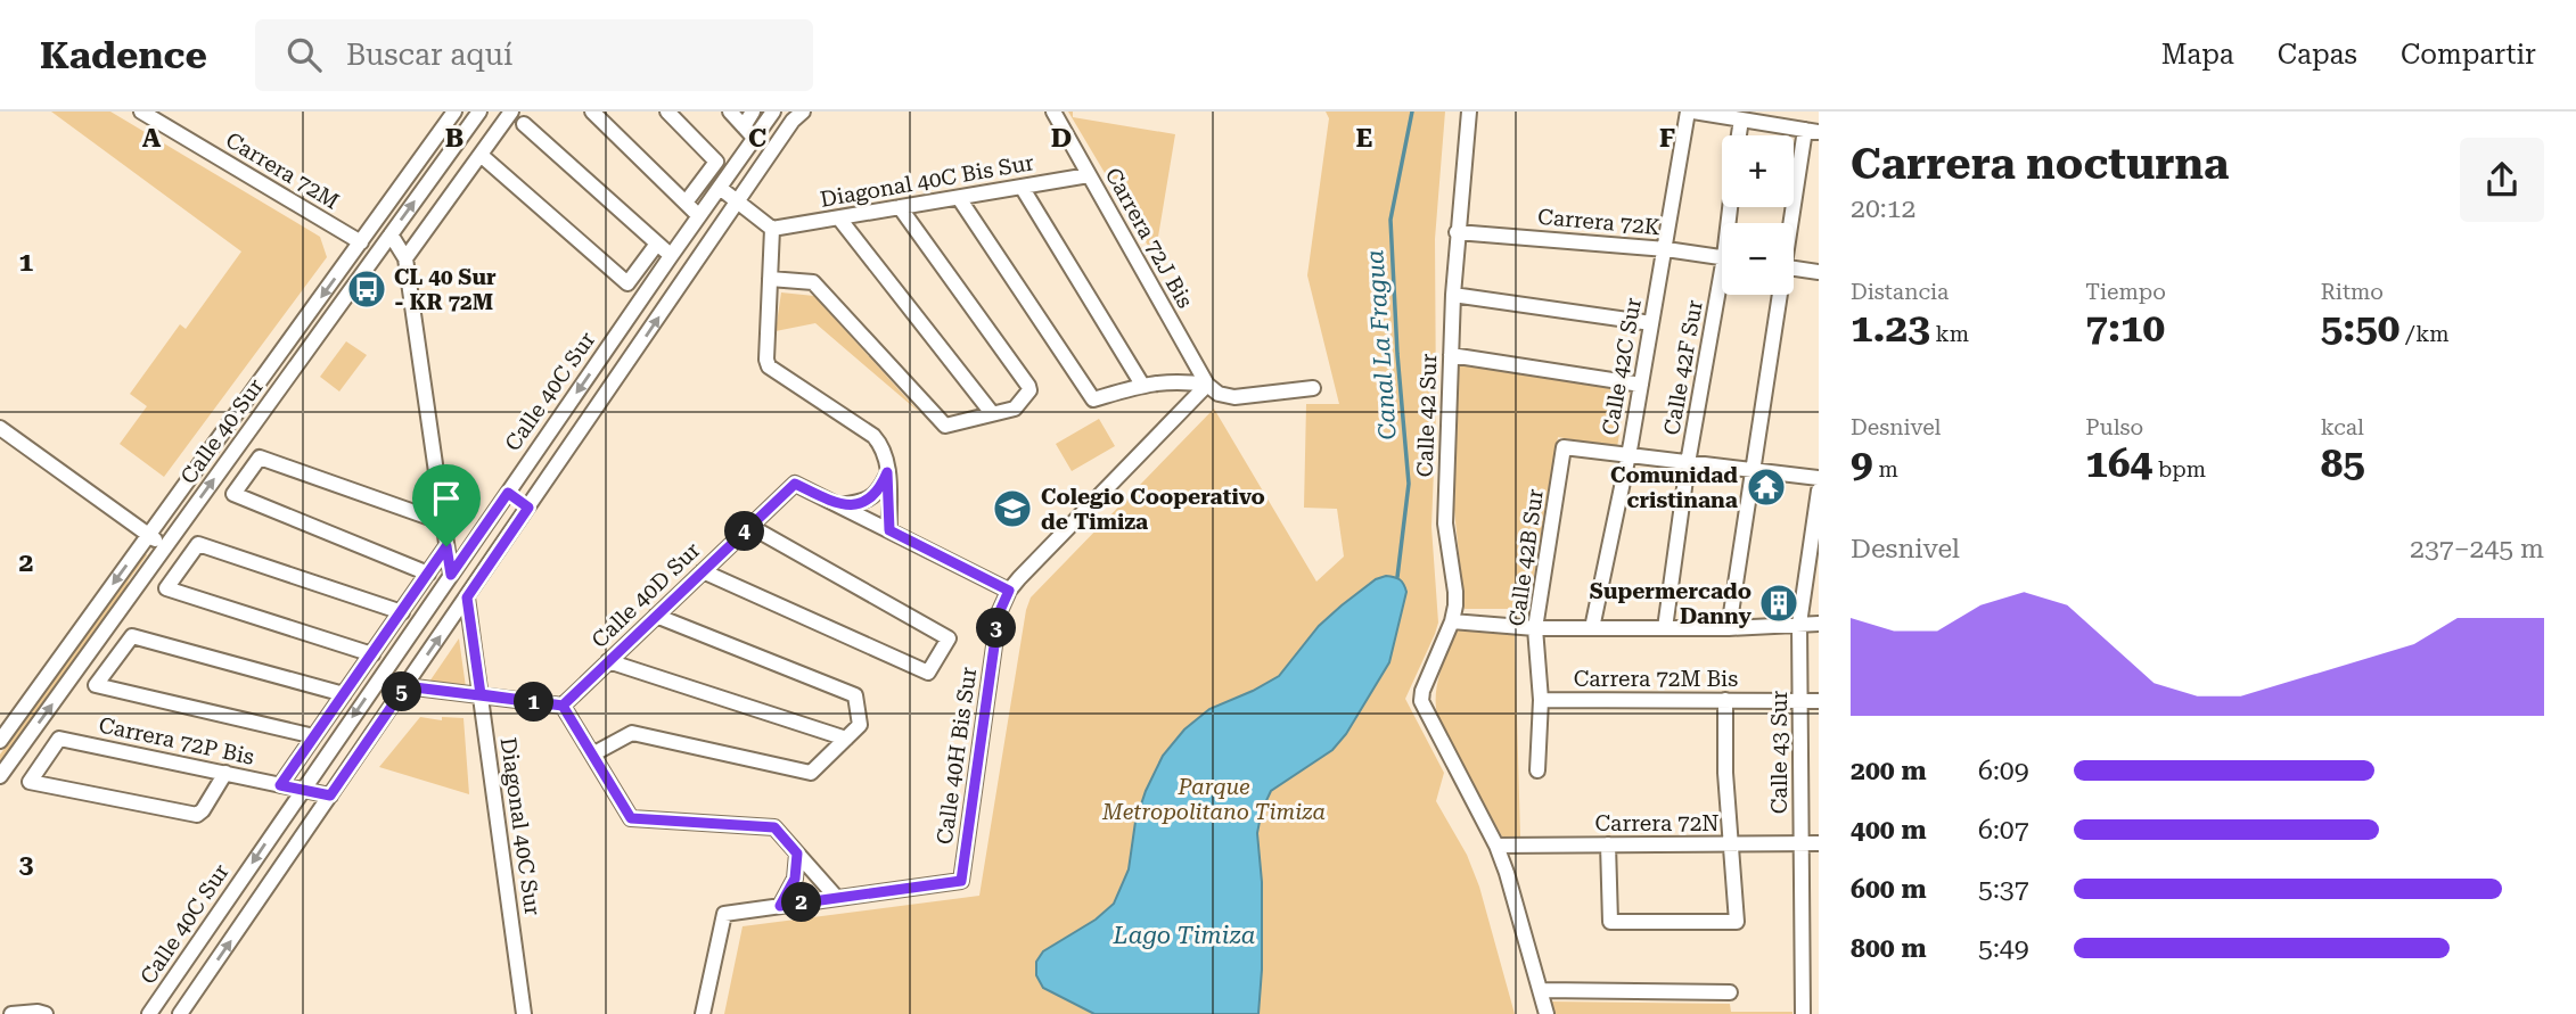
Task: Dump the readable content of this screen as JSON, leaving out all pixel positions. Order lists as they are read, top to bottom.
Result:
{
  "streets": {
    "street": [
      "Carrera 72M",
      "Diagonal 40C Bis Sur",
      "Carrera 72K",
      "Carrera 72J Bis",
      "Calle 42C Sur",
      "Calle 42F Sur",
      "Calle 40C Sur",
      "Calle 42 Sur",
      "Calle 40 Sur",
      "Calle 42B Sur",
      "Calle 40D Sur",
      "Carrera 72M Bis",
      "Carrera 72P Bis",
      "Calle 43 Sur",
      "Calle 40H Bis Sur",
      "Carrera 72N",
      "Diagonal 40C Sur"
    ]
  },
  "crossings": [
    ["Carrera 72M", "Calle 40 Sur"],
    ["Diagonal 40C Bis Sur", "Carrera 72J Bis"],
    ["Carrera 72K", "Calle 42C Sur"],
    ["Carrera 72K", "Calle 42 Sur"],
    ["Calle 42C Sur", "Calle 42B Sur"],
    ["Calle 40C Sur", "Carrera 72P Bis"],
    ["Calle 42 Sur", "Carrera 72N"],
    ["Calle 42B Sur", "Carrera 72M Bis"],
    ["Carrera 72M Bis", "Calle 43 Sur"],
    ["Calle 43 Sur", "Carrera 72N"]
  ],
  "water": ["Canal La Fragua", "Lago Timiza"],
  "parks": ["Parque Metropolitano Timiza"],
  "places": {
    "bus stop": ["CL 40 Sur - KR 72M"],
    "temple": ["Comunidad cristinana"],
    "school or university": ["Colegio Cooperativo de Timiza"],
    "building": ["Supermercado Danny"]
  },
  "page": {
    "header": "Kadence",
    "search": "Buscar aquí",
    "nav": ["Mapa", "Capas", "Compartir"],
    "heading": ["Carrera nocturna", "20:12"],
    "map_buttons": ["+", "−"],
    "stats": [
      ["Distancia", "1.23 km"],
      ["Tiempo", "7:10"],
      ["Ritmo", "5:50 /km"],
      ["Desnivel", "9 m"],
      ["Pulso", "164 bpm"],
      ["kcal", "85"]
    ],
    "pins": [
      "4",
      "3",
      "5",
      "1",
      "2"
    ],
    "chart": ["Desnivel", "237–245 m"],
    "list": [
      {
        "name": "200 m",
        "note": "6:09"
      },
      {
        "name": "400 m",
        "note": "6:07"
      },
      {
        "name": "600 m",
        "note": "5:37"
      },
      {
        "name": "800 m",
        "note": "5:49"
      }
    ]
  },
  "grid": {
    "columns": [
      "A",
      "B",
      "C",
      "D",
      "E",
      "F"
    ],
    "rows": ["1", "2", "3"]
  }
}
